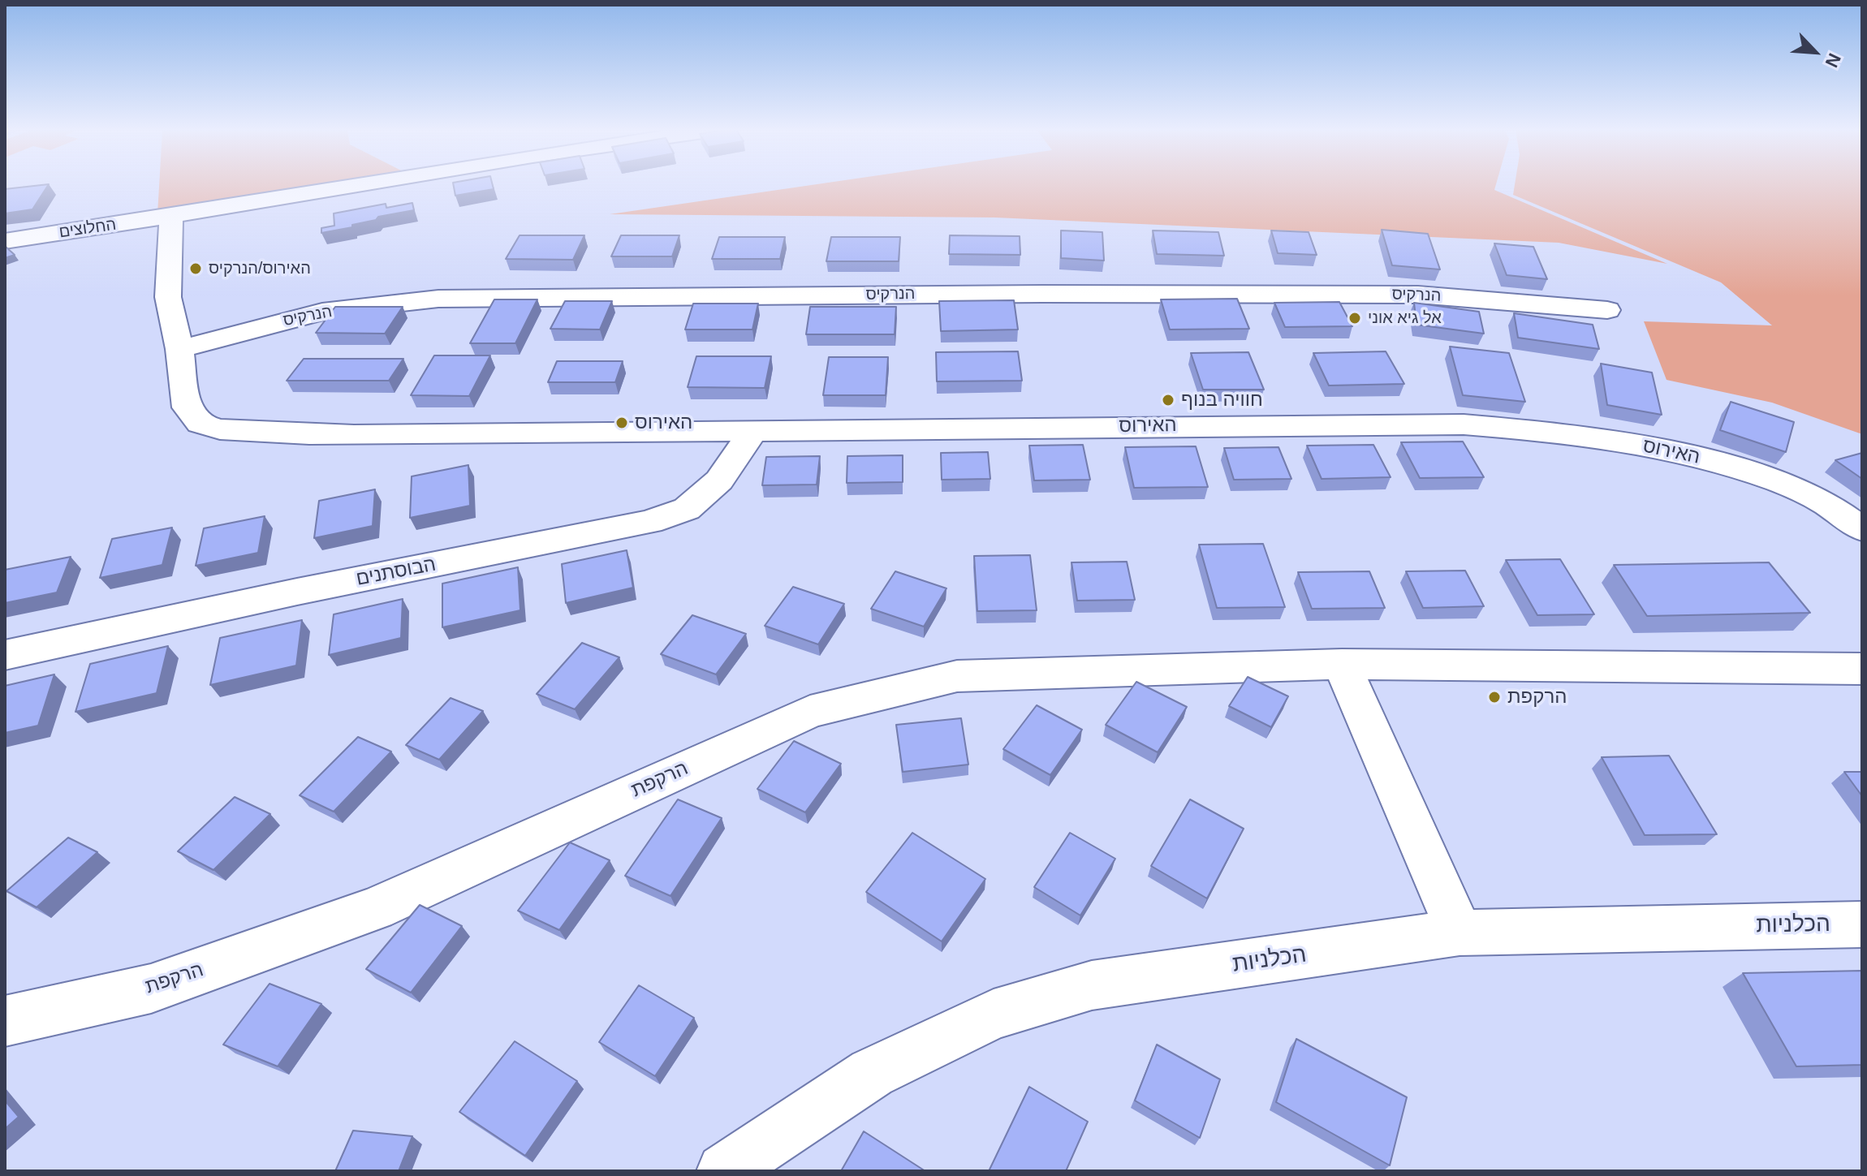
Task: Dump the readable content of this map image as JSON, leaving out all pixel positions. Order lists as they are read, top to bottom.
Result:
{
  "streets": {
    "street": [
      "החלוצים",
      "הנרקיס",
      "האירוס",
      "הבוסתנים",
      "הרקפת",
      "הכלניות"
    ]
  },
  "crossings": [
    ["החלוצים", "האירוס"],
    ["הנרקיס", "האירוס"],
    ["האירוס", "הבוסתנים"]
  ],
  "places": [
    "האירוס/הנרקיס",
    "אל גיא אוני",
    "חוויה בנוף",
    "האירוס",
    "הרקפת"
  ],
  "north": "bottom right"
}
